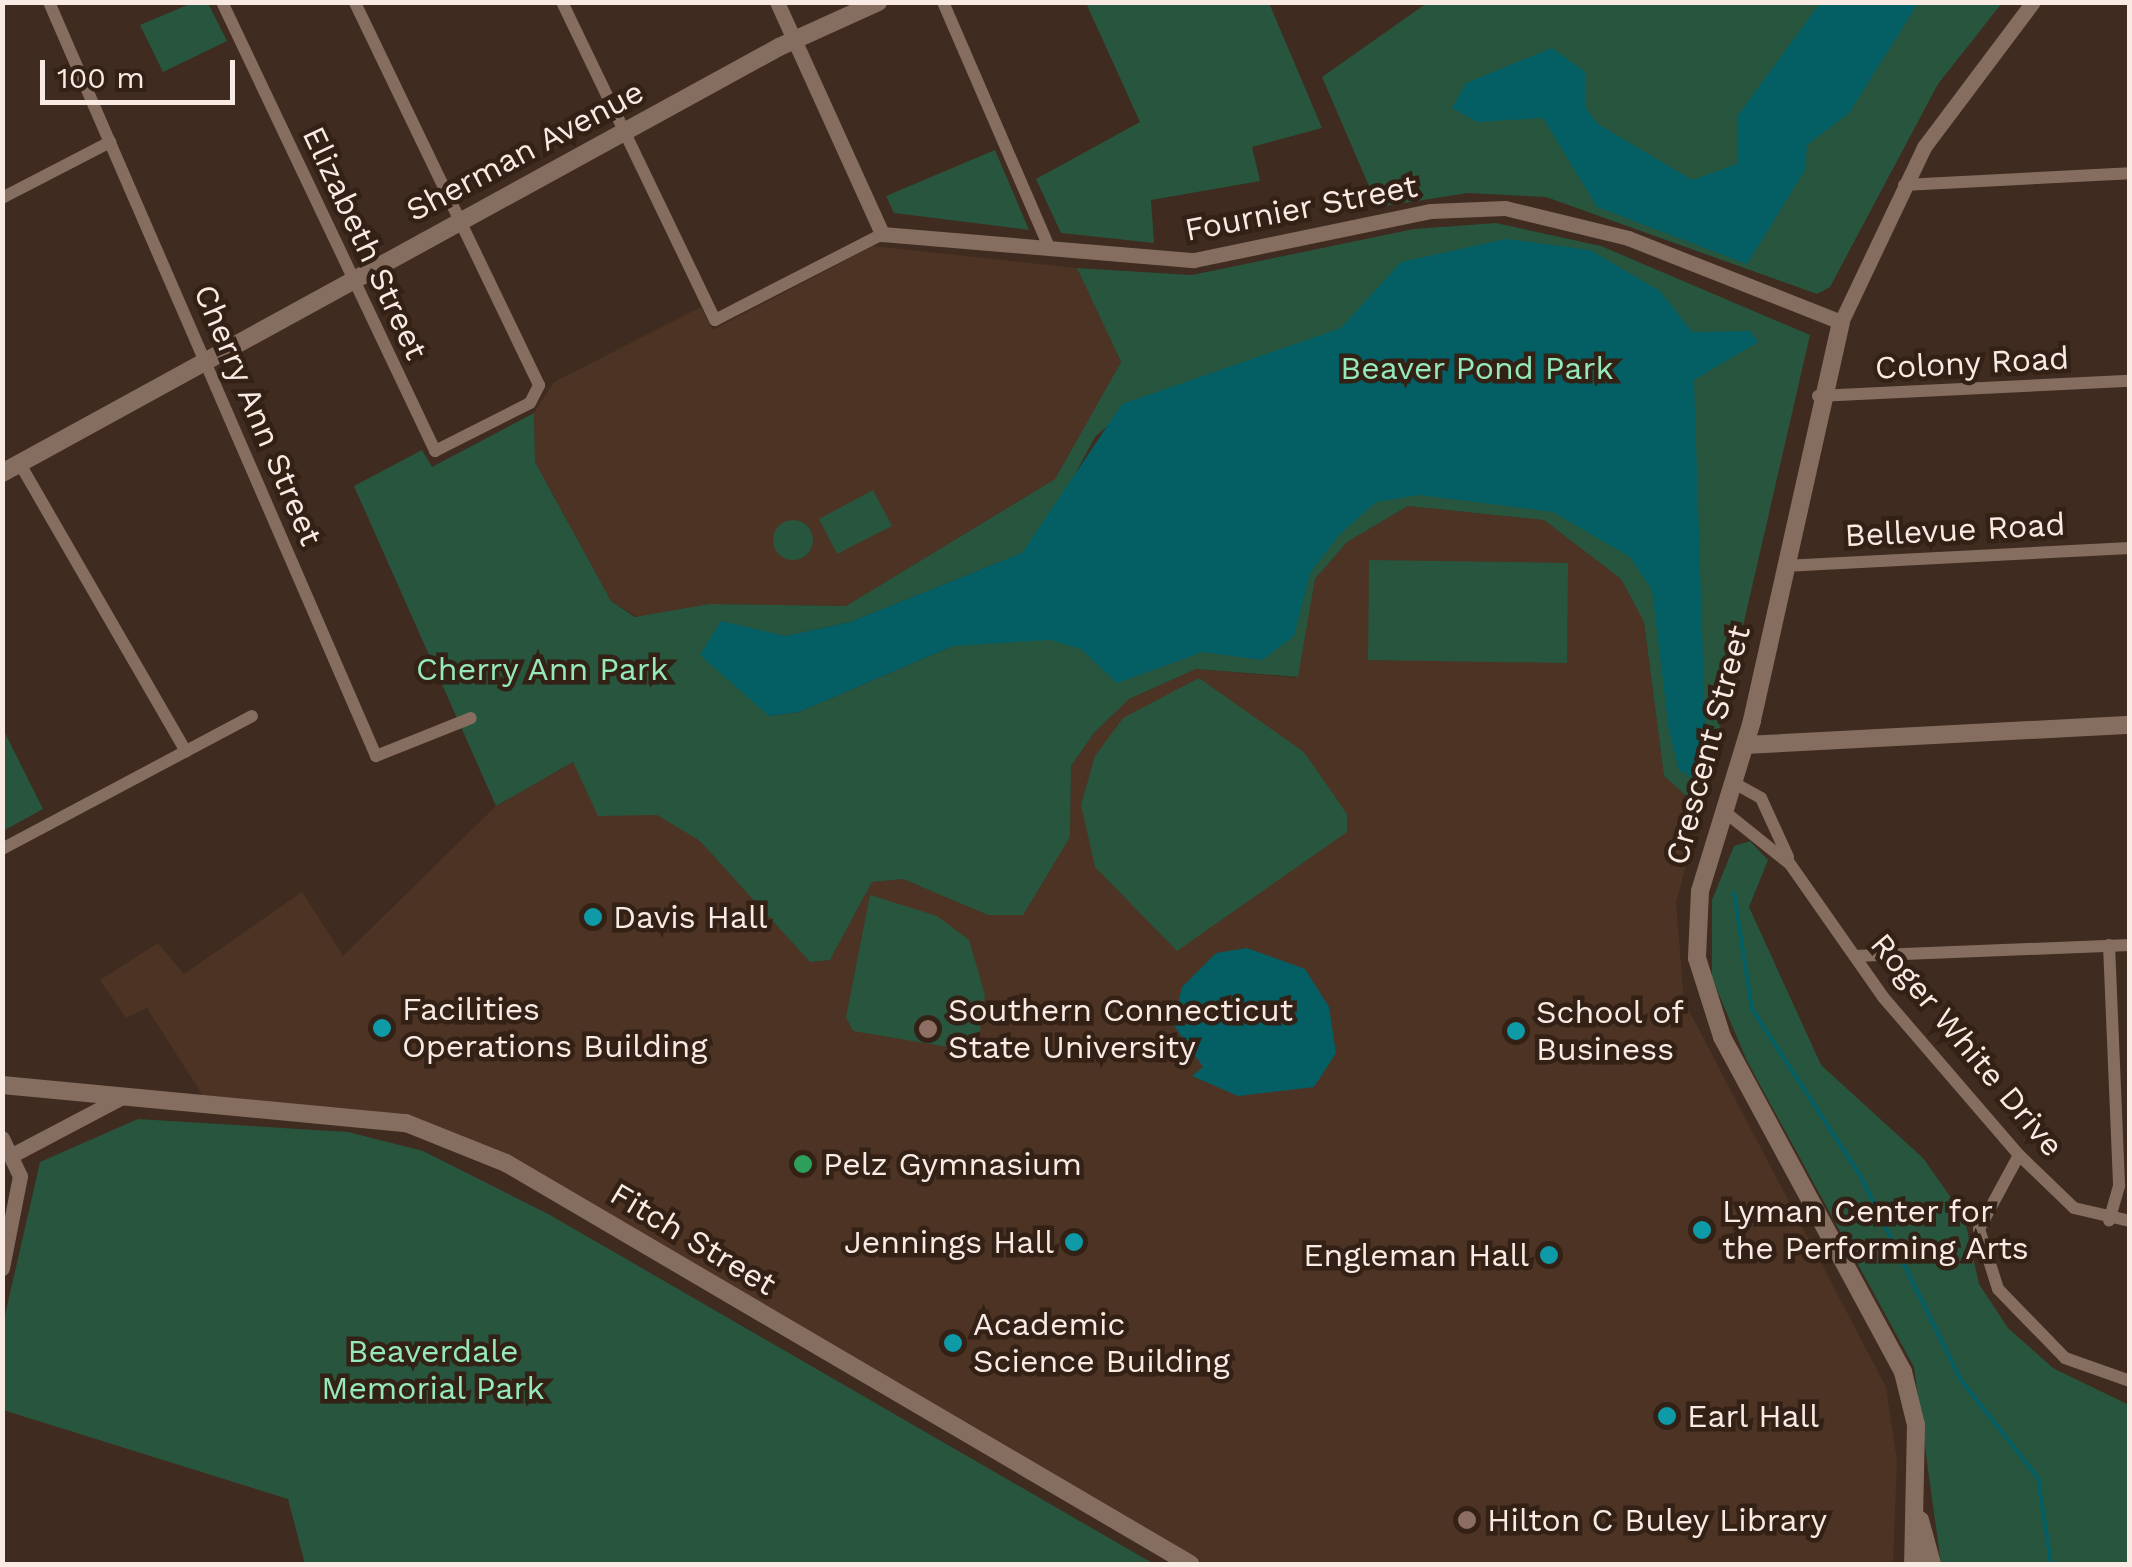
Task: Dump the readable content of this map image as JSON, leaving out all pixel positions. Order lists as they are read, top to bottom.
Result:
{
  "streets": {
    "main road": ["Sherman Avenue", "Crescent Street", "Fitch Street"],
    "street": [
      "Fournier Street",
      "Elizabeth Street",
      "Colony Road",
      "Cherry Ann Street",
      "Bellevue Road",
      "Roger White Drive"
    ]
  },
  "crossings": [
    ["Sherman Avenue", "Elizabeth Street"],
    ["Sherman Avenue", "Cherry Ann Street"],
    ["Fournier Street", "Crescent Street"],
    ["Colony Road", "Crescent Street"],
    ["Bellevue Road", "Crescent Street"],
    ["Crescent Street", "Roger White Drive"]
  ],
  "parks": ["Beaver Pond Park", "Cherry Ann Park", "Beaverdale Memorial Park"],
  "places": [
    "Davis Hall",
    "Facilities Operations Building",
    "Southern Connecticut State University",
    "School of Business",
    "Pelz Gymnasium",
    "Lyman Center for the Performing Arts",
    "Jennings Hall",
    "Engleman Hall",
    "Academic Science Building",
    "Earl Hall",
    "Hilton C Buley Library"
  ],
  "scale_bar": "100 m"
}
